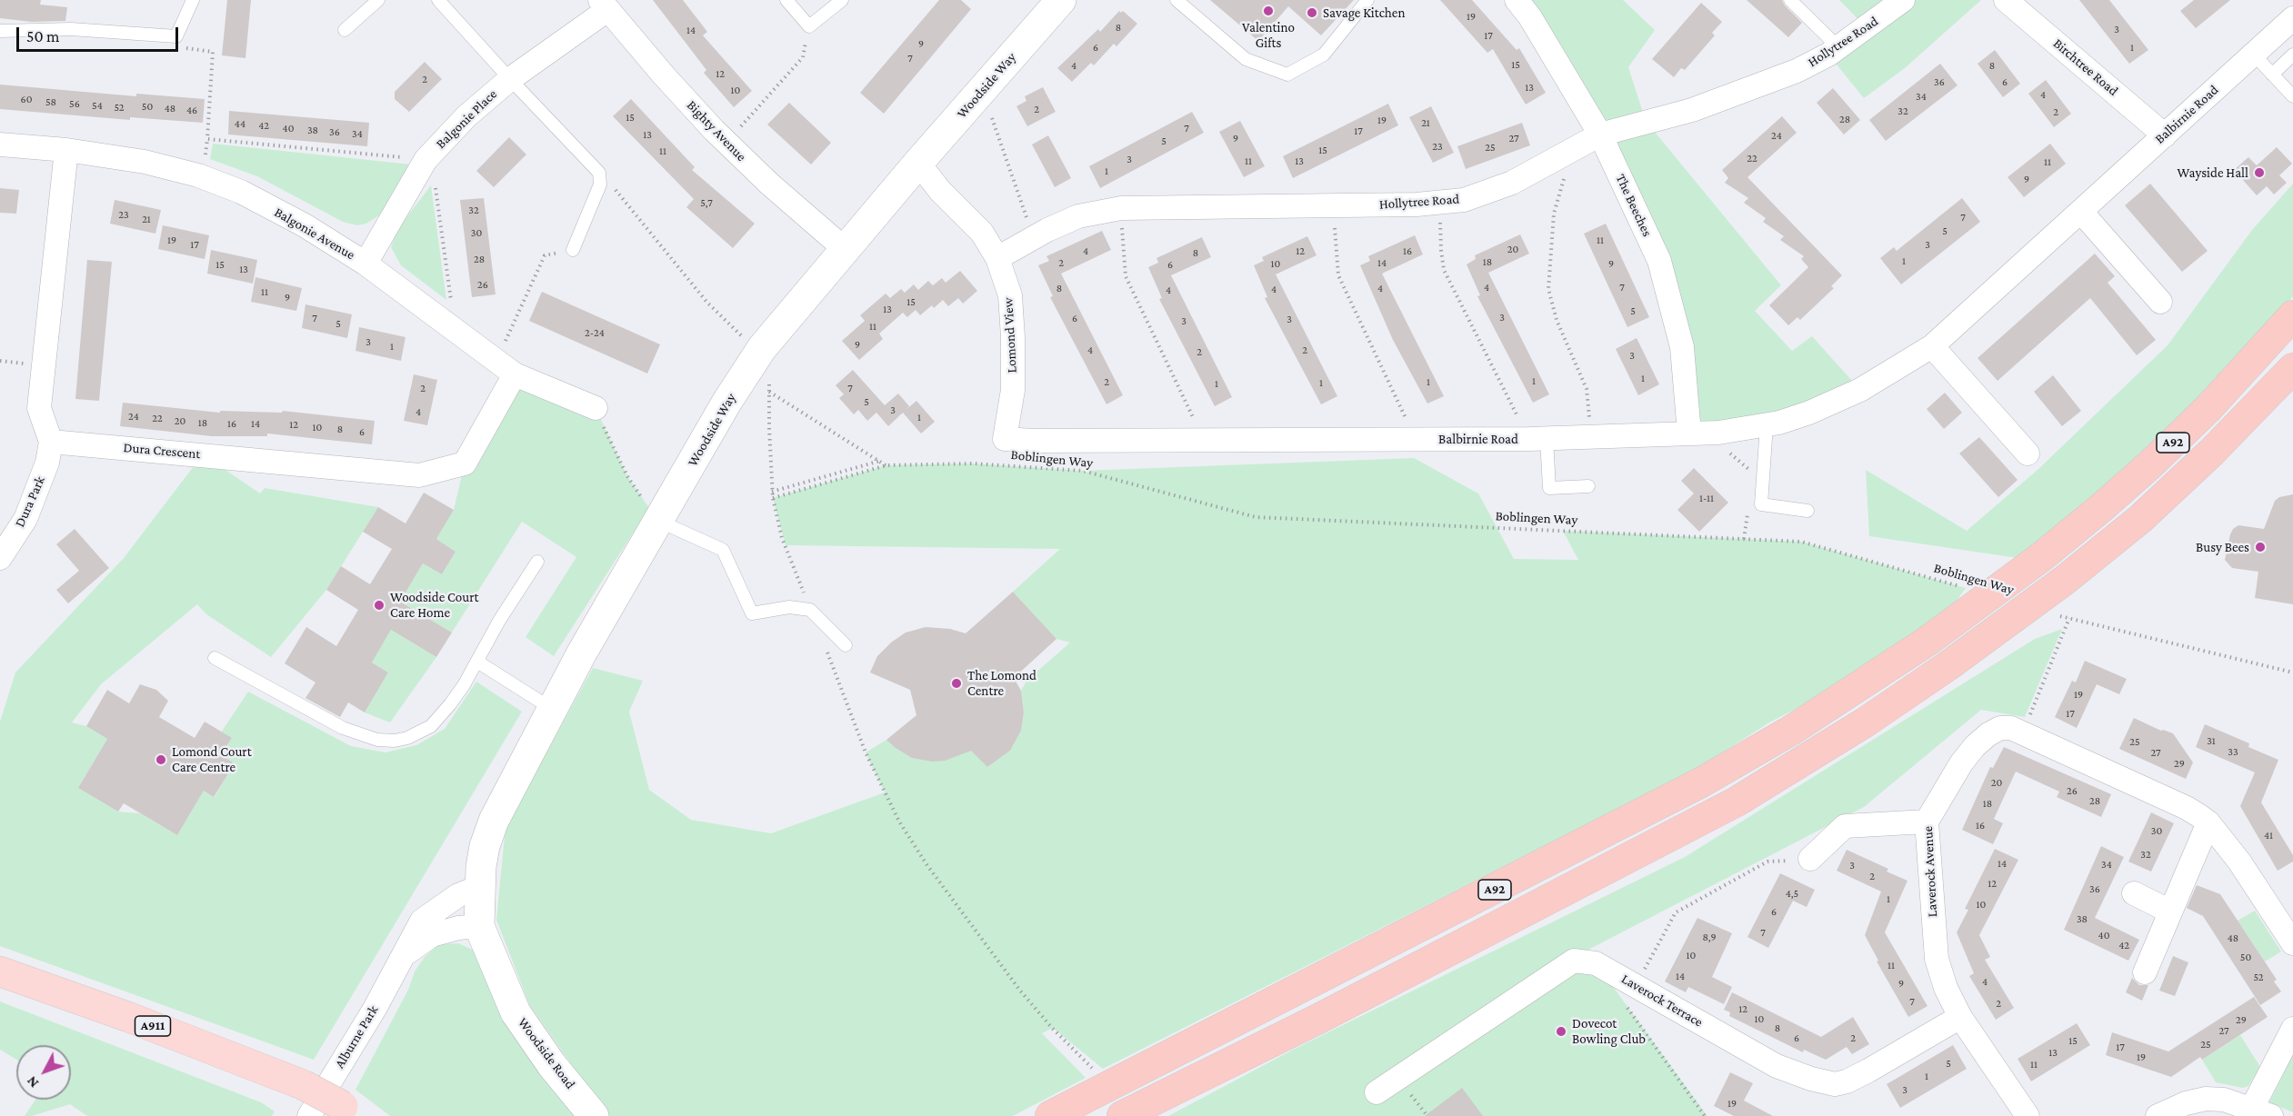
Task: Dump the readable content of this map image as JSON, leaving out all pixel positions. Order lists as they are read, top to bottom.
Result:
{
  "streets": {
    "highway": ["A92"],
    "main road": ["A911"],
    "street": [
      "Hollytree Road",
      "Birchtree Road",
      "Woodside Way",
      "Balbirnie Road",
      "Balgonie Place",
      "Bighty Avenue",
      "The Beeches",
      "Balgonie Avenue",
      "Lomond View",
      "Dura Crescent",
      "Dura Park",
      "Laverock Avenue",
      "Laverock Terrace",
      "Alburne Park",
      "Woodside Road"
    ],
    "path": ["Boblingen Way"]
  },
  "crossings": [
    ["Hollytree Road", "The Beeches"],
    ["Hollytree Road", "Lomond View"],
    ["Birchtree Road", "Balbirnie Road"],
    ["Woodside Way", "Bighty Avenue"],
    ["Woodside Way", "Lomond View"],
    ["Woodside Way", "Alburne Park"],
    ["Woodside Way", "Woodside Road"],
    ["Balbirnie Road", "The Beeches"],
    ["Balbirnie Road", "Lomond View"],
    ["Balgonie Place", "Bighty Avenue"],
    ["Balgonie Place", "Balgonie Avenue"],
    ["Balgonie Avenue", "Dura Crescent"],
    ["Dura Crescent", "Dura Park"],
    ["Laverock Avenue", "Laverock Terrace"],
    ["Alburne Park", "Woodside Road"]
  ],
  "places": [
    "Valentino Gifts",
    "Savage Kitchen",
    "Wayside Hall",
    "Busy Bees",
    "Woodside Court Care Home",
    "The Lomond Centre",
    "Lomond Court Care Centre",
    "Dovecot Bowling Club"
  ],
  "house_numbers": [
    "19",
    "8",
    "3",
    "14",
    "17",
    "9",
    "6",
    "1",
    "7",
    "15",
    "4",
    "8",
    "12",
    "2",
    "36",
    "6",
    "13",
    "10",
    "4",
    "34",
    "60",
    "58",
    "56",
    "54",
    "50",
    "52",
    "48",
    "2",
    "46",
    "32",
    "2",
    "15",
    "28",
    "19",
    "21",
    "44",
    "42",
    "40",
    "7",
    "38",
    "17",
    "36",
    "34",
    "13",
    "24",
    "9",
    "27",
    "5",
    "23",
    "25",
    "15",
    "11",
    "22",
    "3",
    "11",
    "13",
    "11",
    "1",
    "9",
    "5,7",
    "32",
    "23",
    "7",
    "21",
    "5",
    "30",
    "19",
    "11",
    "17",
    "3",
    "20",
    "4",
    "12",
    "16",
    "8",
    "28",
    "1",
    "18",
    "2",
    "14",
    "10",
    "9",
    "15",
    "6",
    "13",
    "26",
    "4",
    "7",
    "8",
    "4",
    "4",
    "4",
    "11",
    "9",
    "15",
    "13",
    "5",
    "3",
    "7",
    "6",
    "3",
    "3",
    "5",
    "11",
    "2-24",
    "3",
    "9",
    "1",
    "4",
    "2",
    "2",
    "3",
    "1",
    "1",
    "2",
    "1",
    "1",
    "1",
    "2",
    "7",
    "5",
    "3",
    "4",
    "24",
    "1",
    "22",
    "20",
    "18",
    "16",
    "14",
    "12",
    "10",
    "8",
    "6",
    "1-11",
    "19",
    "17",
    "31",
    "25",
    "33",
    "27",
    "29",
    "20",
    "26",
    "28",
    "18",
    "16",
    "30",
    "41",
    "32",
    "14",
    "34",
    "3",
    "2",
    "12",
    "36",
    "4,5",
    "1",
    "10",
    "6",
    "38",
    "7",
    "40",
    "8,9",
    "48",
    "42",
    "10",
    "50",
    "11",
    "14",
    "52",
    "4",
    "9",
    "7",
    "2",
    "12",
    "10",
    "29",
    "8",
    "27",
    "6",
    "2",
    "15",
    "25",
    "17",
    "13",
    "19",
    "5",
    "11",
    "1",
    "3",
    "19"
  ],
  "scale_bar": "50 m",
  "north": "bottom left"
}
